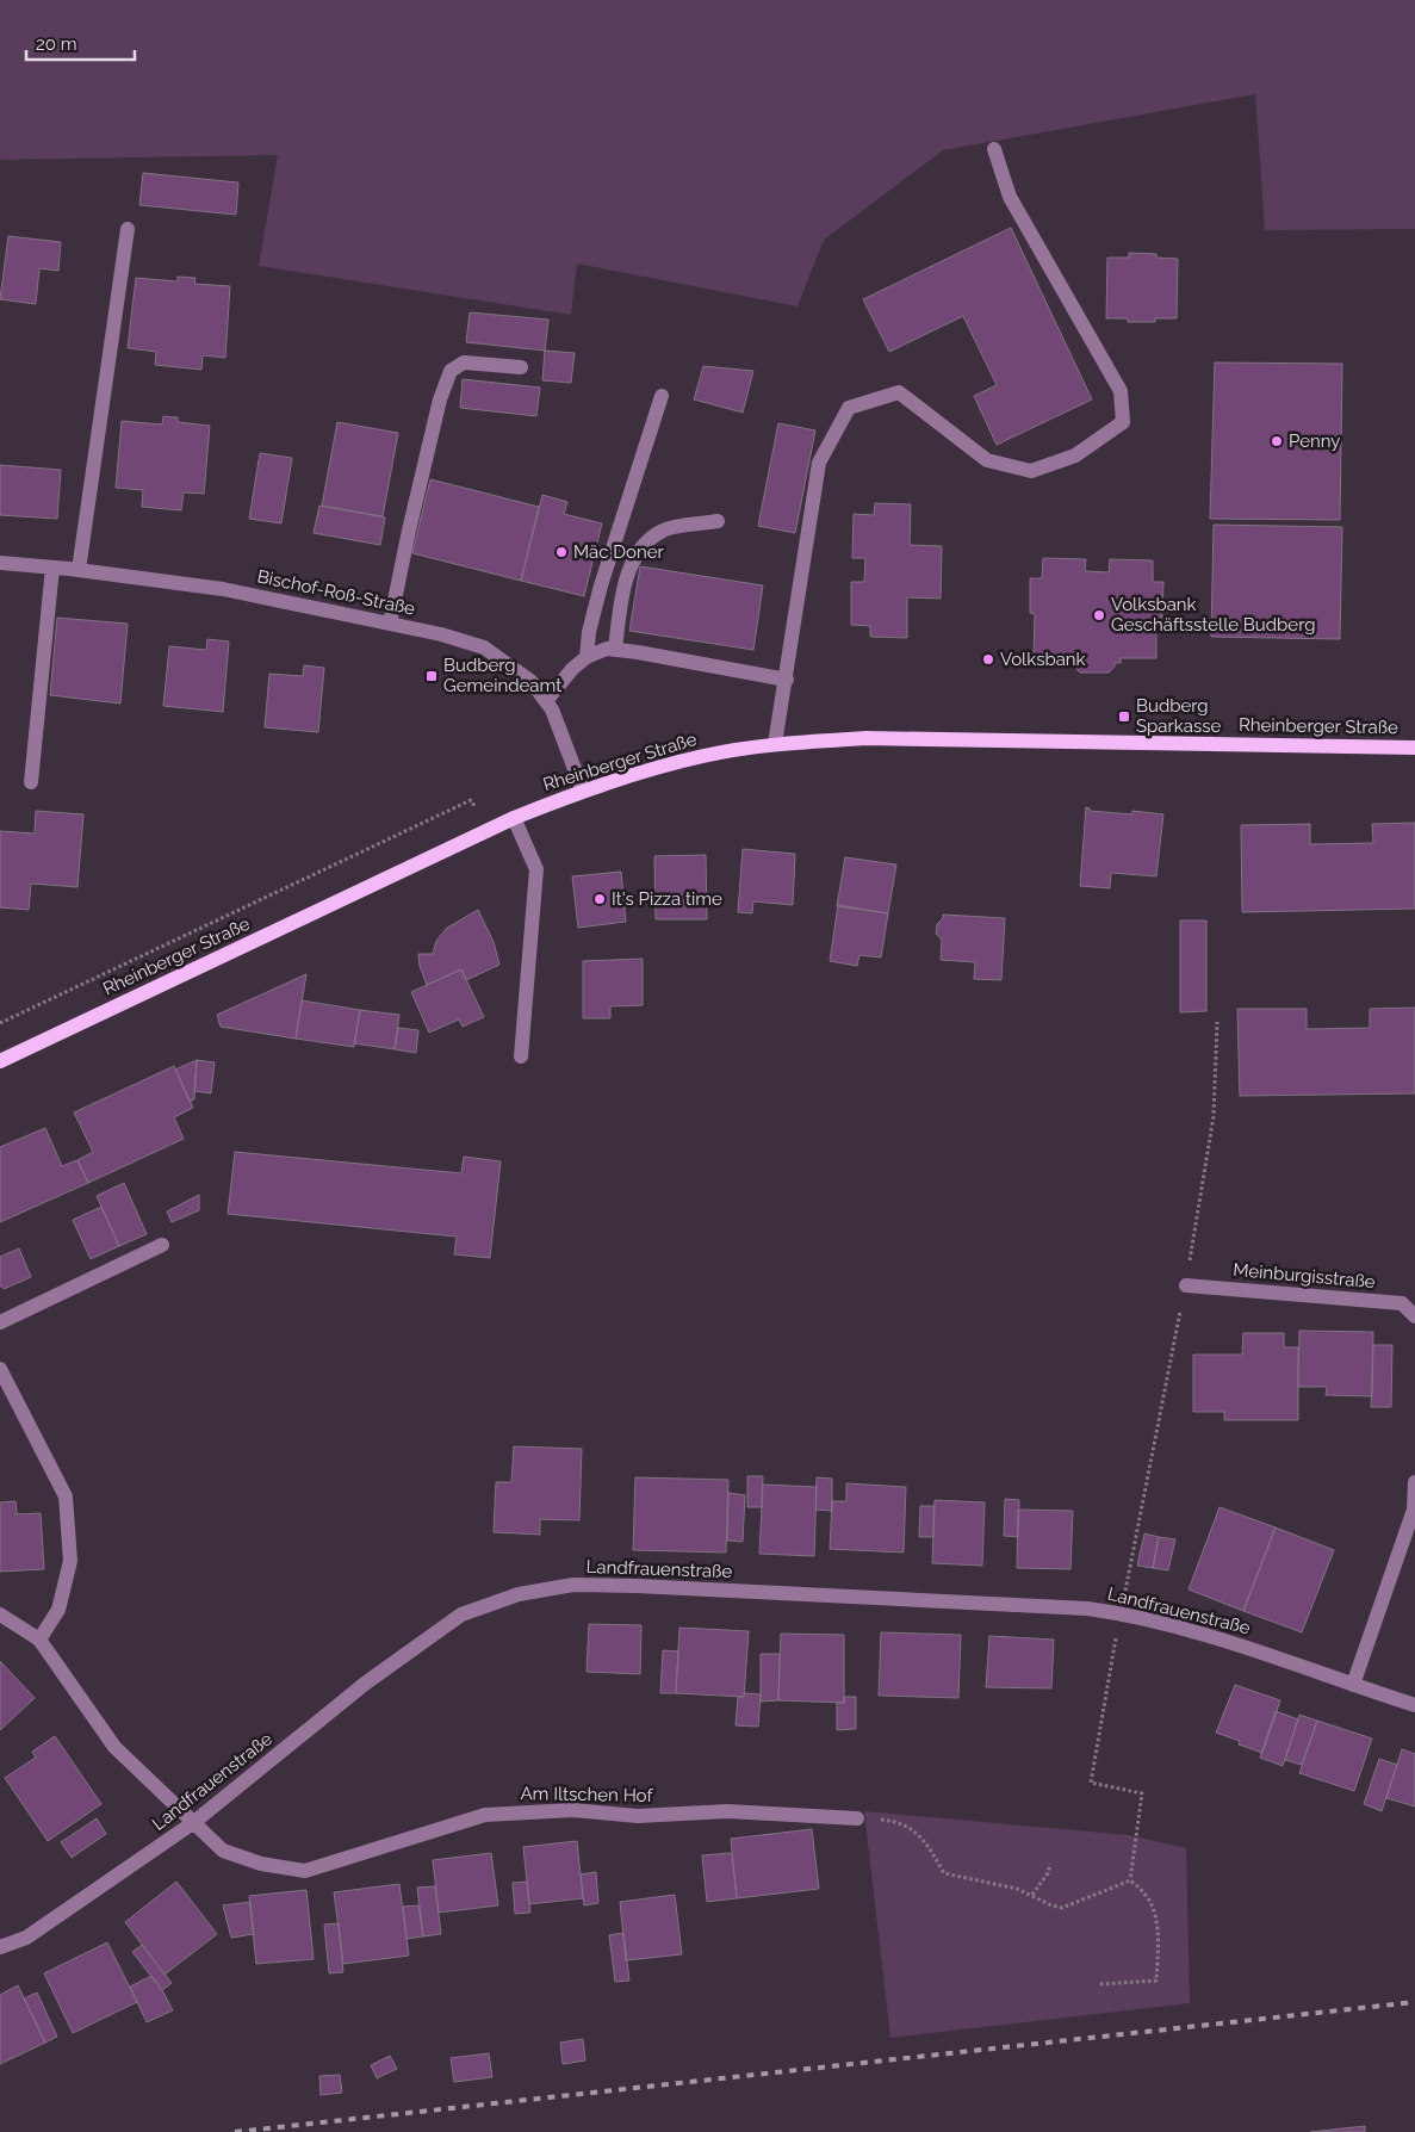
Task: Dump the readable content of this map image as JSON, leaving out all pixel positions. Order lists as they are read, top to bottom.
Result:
{
  "streets": {
    "main road": ["Rheinberger Straße"],
    "street": [
      "Bischof-Roß-Straße",
      "Meinburgisstraße",
      "Landfrauenstraße",
      "Am Iltschen Hof"
    ]
  },
  "crossings": [
    ["Bischof-Roß-Straße", "Rheinberger Straße"],
    ["Landfrauenstraße", "Am Iltschen Hof"]
  ],
  "places": {
    "other": [
      "Penny",
      "Mäc Doner",
      "Volksbank Geschäftsstelle Budberg",
      "Volksbank",
      "It's Pizza time"
    ],
    "transit": ["Budberg Gemeindeamt", "Budberg Sparkasse"]
  },
  "scale_bar": "20 m"
}
